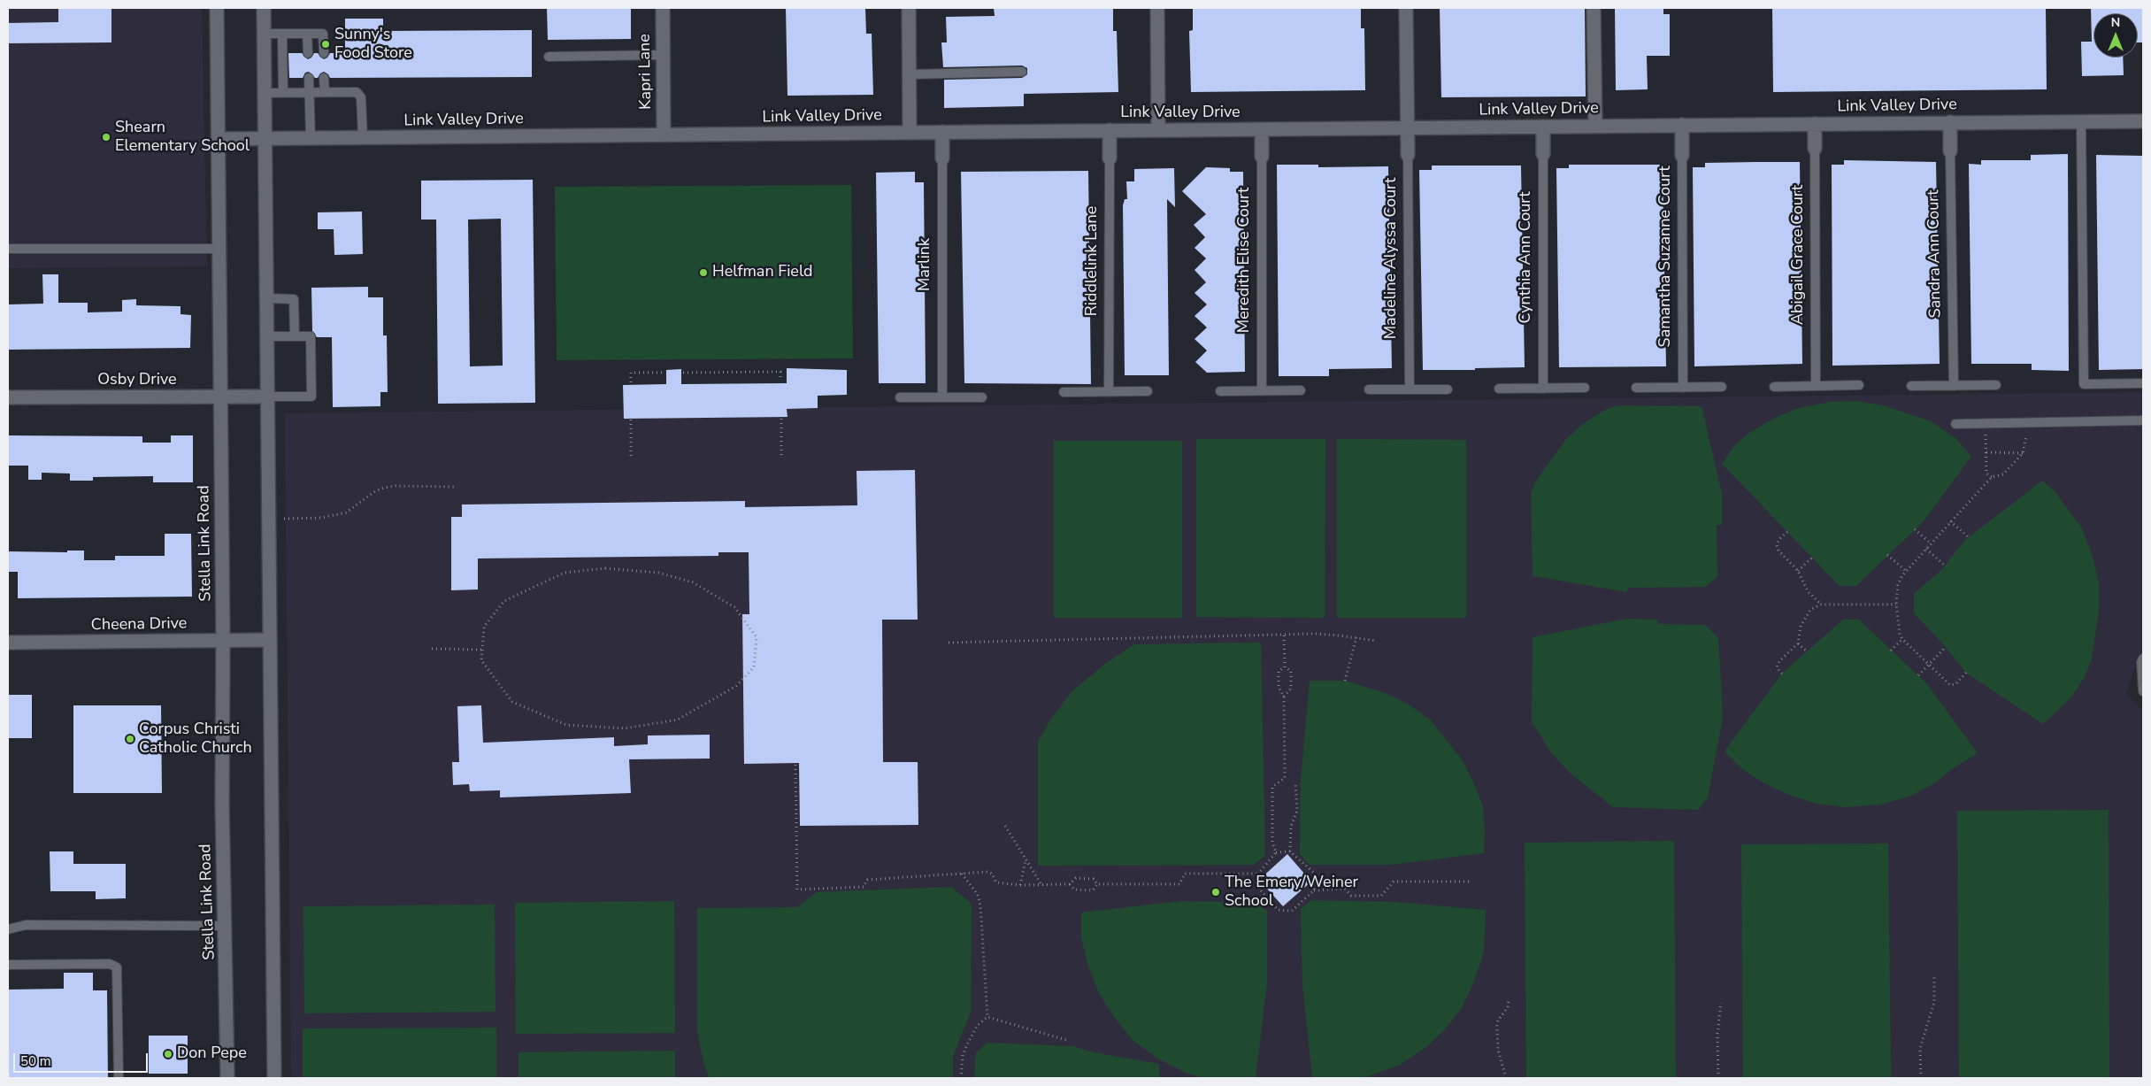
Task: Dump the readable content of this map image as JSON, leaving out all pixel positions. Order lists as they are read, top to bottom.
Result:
{
  "streets": {
    "street": [
      "Kapri Lane",
      "Link Valley Drive",
      "Sandra Ann Court",
      "Abigail Grace Court",
      "Samantha Suzanne Court",
      "Cynthia Ann Court",
      "Madeline Alyssa Court",
      "Meredith Elise Court",
      "Riddlelink Lane",
      "Marlink",
      "Osby Drive",
      "Stella Link Road",
      "Cheena Drive"
    ]
  },
  "crossings": [
    ["Kapri Lane", "Link Valley Drive"],
    ["Link Valley Drive", "Sandra Ann Court"],
    ["Link Valley Drive", "Abigail Grace Court"],
    ["Link Valley Drive", "Samantha Suzanne Court"],
    ["Link Valley Drive", "Cynthia Ann Court"],
    ["Link Valley Drive", "Madeline Alyssa Court"],
    ["Link Valley Drive", "Meredith Elise Court"],
    ["Link Valley Drive", "Riddlelink Lane"],
    ["Link Valley Drive", "Marlink"],
    ["Link Valley Drive", "Stella Link Road"],
    ["Osby Drive", "Stella Link Road"],
    ["Stella Link Road", "Cheena Drive"]
  ],
  "places": [
    "Sunny's Food Store",
    "Shearn Elementary School",
    "Helfman Field",
    "Corpus Christi Catholic Church",
    "The Emery/Weiner School",
    "Don Pepe"
  ],
  "scale_bar": "50 m",
  "north": "top"
}
